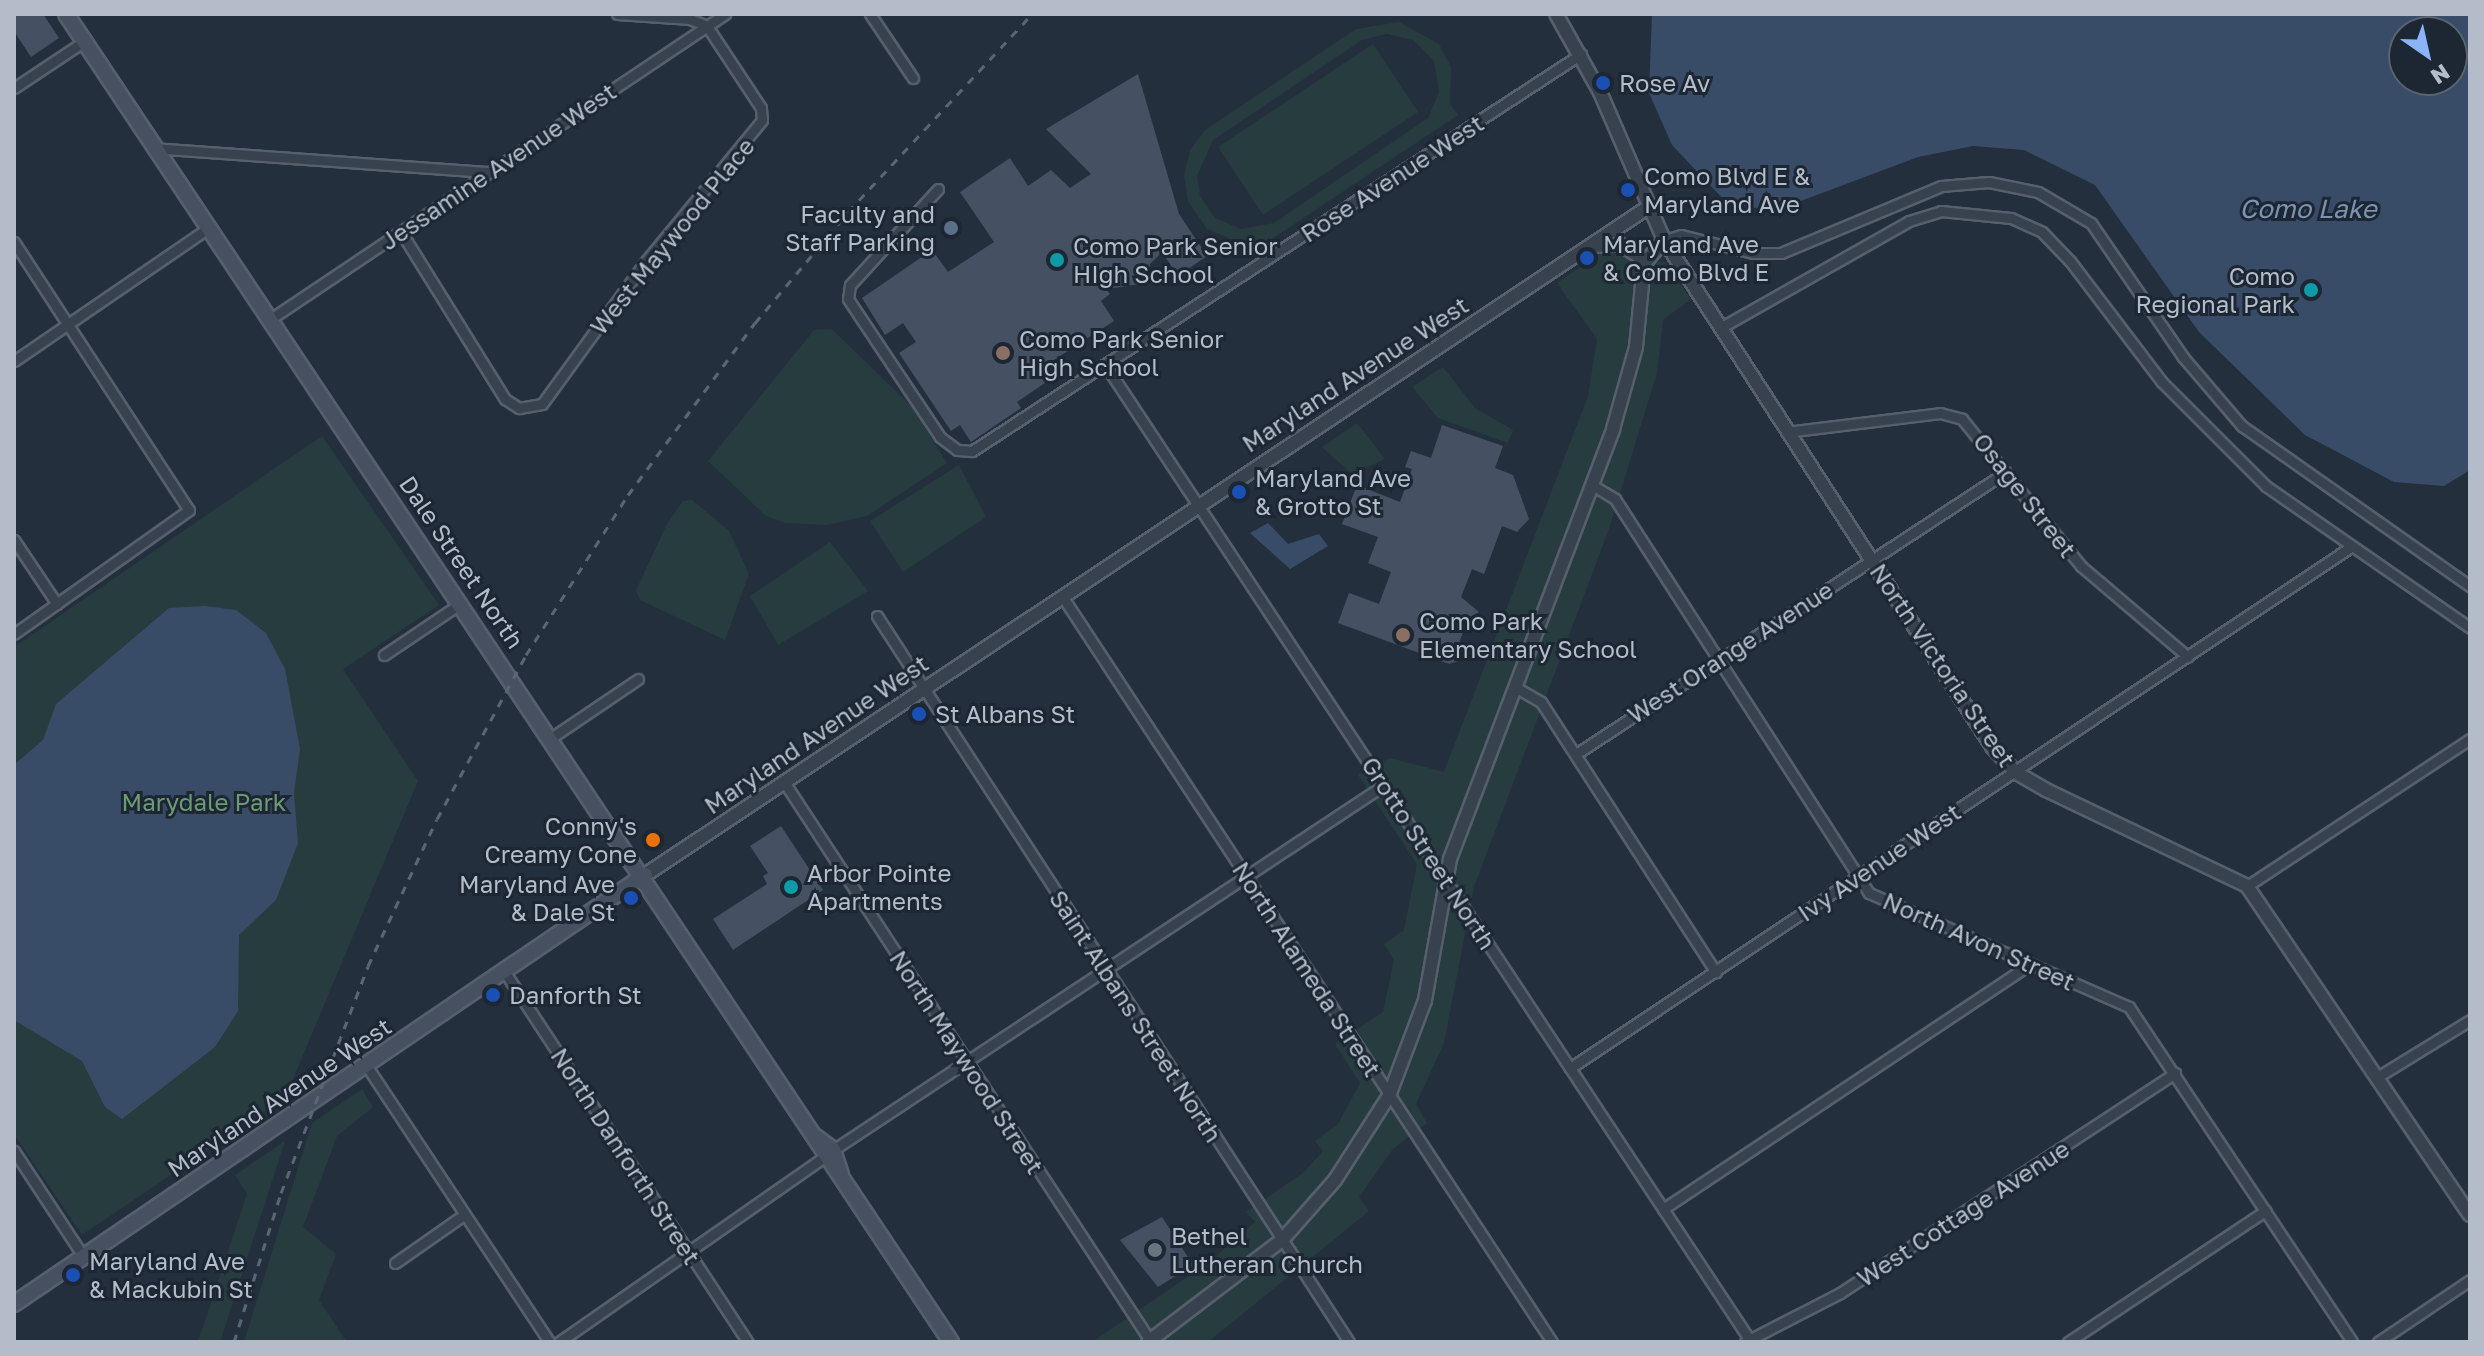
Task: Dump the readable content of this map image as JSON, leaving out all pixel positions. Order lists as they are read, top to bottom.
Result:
{
  "streets": {
    "main road": ["Maryland Avenue West", "Dale Street North"],
    "street": [
      "Jessamine Avenue West",
      "Rose Avenue West",
      "West Maywood Place",
      "Osage Street",
      "West Orange Avenue",
      "North Victoria Street",
      "Grotto Street North",
      "Ivy Avenue West",
      "North Avon Street",
      "North Alameda Street",
      "Saint Albans Street North",
      "North Maywood Street",
      "North Danforth Street",
      "West Cottage Avenue"
    ]
  },
  "crossings": [
    ["Jessamine Avenue West", "West Maywood Place"],
    ["Jessamine Avenue West", "Dale Street North"],
    ["Rose Avenue West", "North Victoria Street"],
    ["Rose Avenue West", "Grotto Street North"],
    ["Maryland Avenue West", "Dale Street North"],
    ["Maryland Avenue West", "North Victoria Street"],
    ["Maryland Avenue West", "Grotto Street North"],
    ["Maryland Avenue West", "North Alameda Street"],
    ["Maryland Avenue West", "Saint Albans Street North"],
    ["Maryland Avenue West", "North Maywood Street"],
    ["Maryland Avenue West", "North Danforth Street"],
    ["Osage Street", "West Orange Avenue"],
    ["Osage Street", "North Victoria Street"],
    ["Osage Street", "Ivy Avenue West"],
    ["West Orange Avenue", "North Victoria Street"],
    ["West Orange Avenue", "North Avon Street"],
    ["North Victoria Street", "Ivy Avenue West"],
    ["Grotto Street North", "Ivy Avenue West"],
    ["Grotto Street North", "West Cottage Avenue"],
    ["Ivy Avenue West", "North Avon Street"],
    ["North Avon Street", "West Cottage Avenue"]
  ],
  "water": ["Como Lake"],
  "parks": ["Marydale Park"],
  "places": [
    "Rose Av",
    "Como Blvd E & Maryland Ave",
    "Faculty and Staff Parking",
    "Maryland Ave & Como Blvd E",
    "Como Park Senior HIgh School",
    "Como Regional Park",
    "Como Park Senior High School",
    "Maryland Ave & Grotto St",
    "Como Park Elementary School",
    "St Albans St",
    "Conny's Creamy Cone",
    "Arbor Pointe Apartments",
    "Maryland Ave & Dale St",
    "Danforth St",
    "Bethel Lutheran Church",
    "Maryland Ave & Mackubin St"
  ],
  "north": "bottom right"
}
